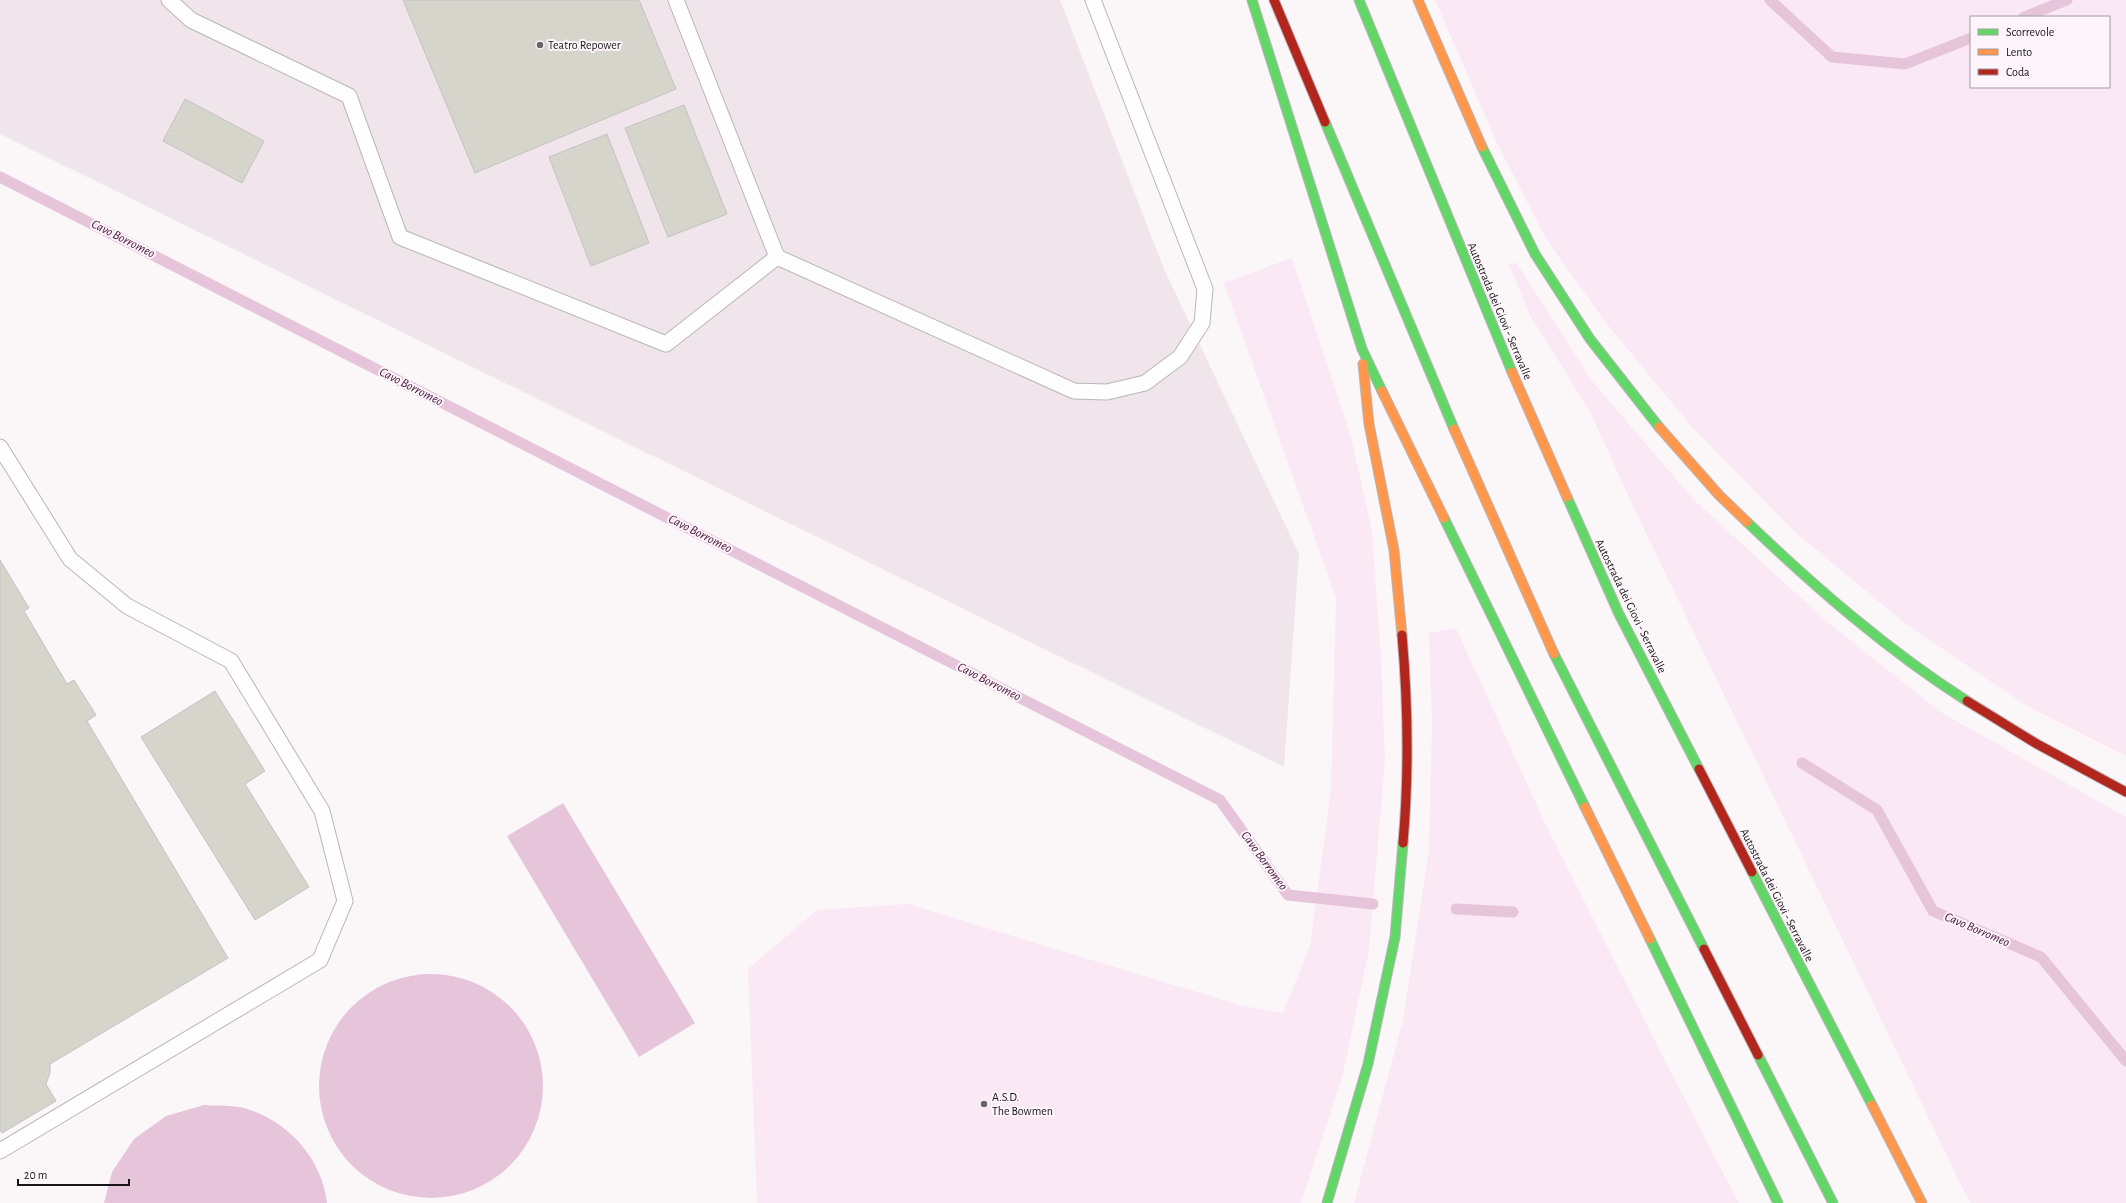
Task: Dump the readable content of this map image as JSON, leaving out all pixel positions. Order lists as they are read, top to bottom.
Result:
{
  "streets": {
    "highway": ["Autostrada dei Giovi - Serravalle"]
  },
  "water": ["Cavo Borromeo"],
  "places": ["Teatro Repower", "A.S.D. The Bowmen"],
  "legend": ["Scorrevole", "Lento", "Coda"],
  "scale_bar": "20 m"
}
